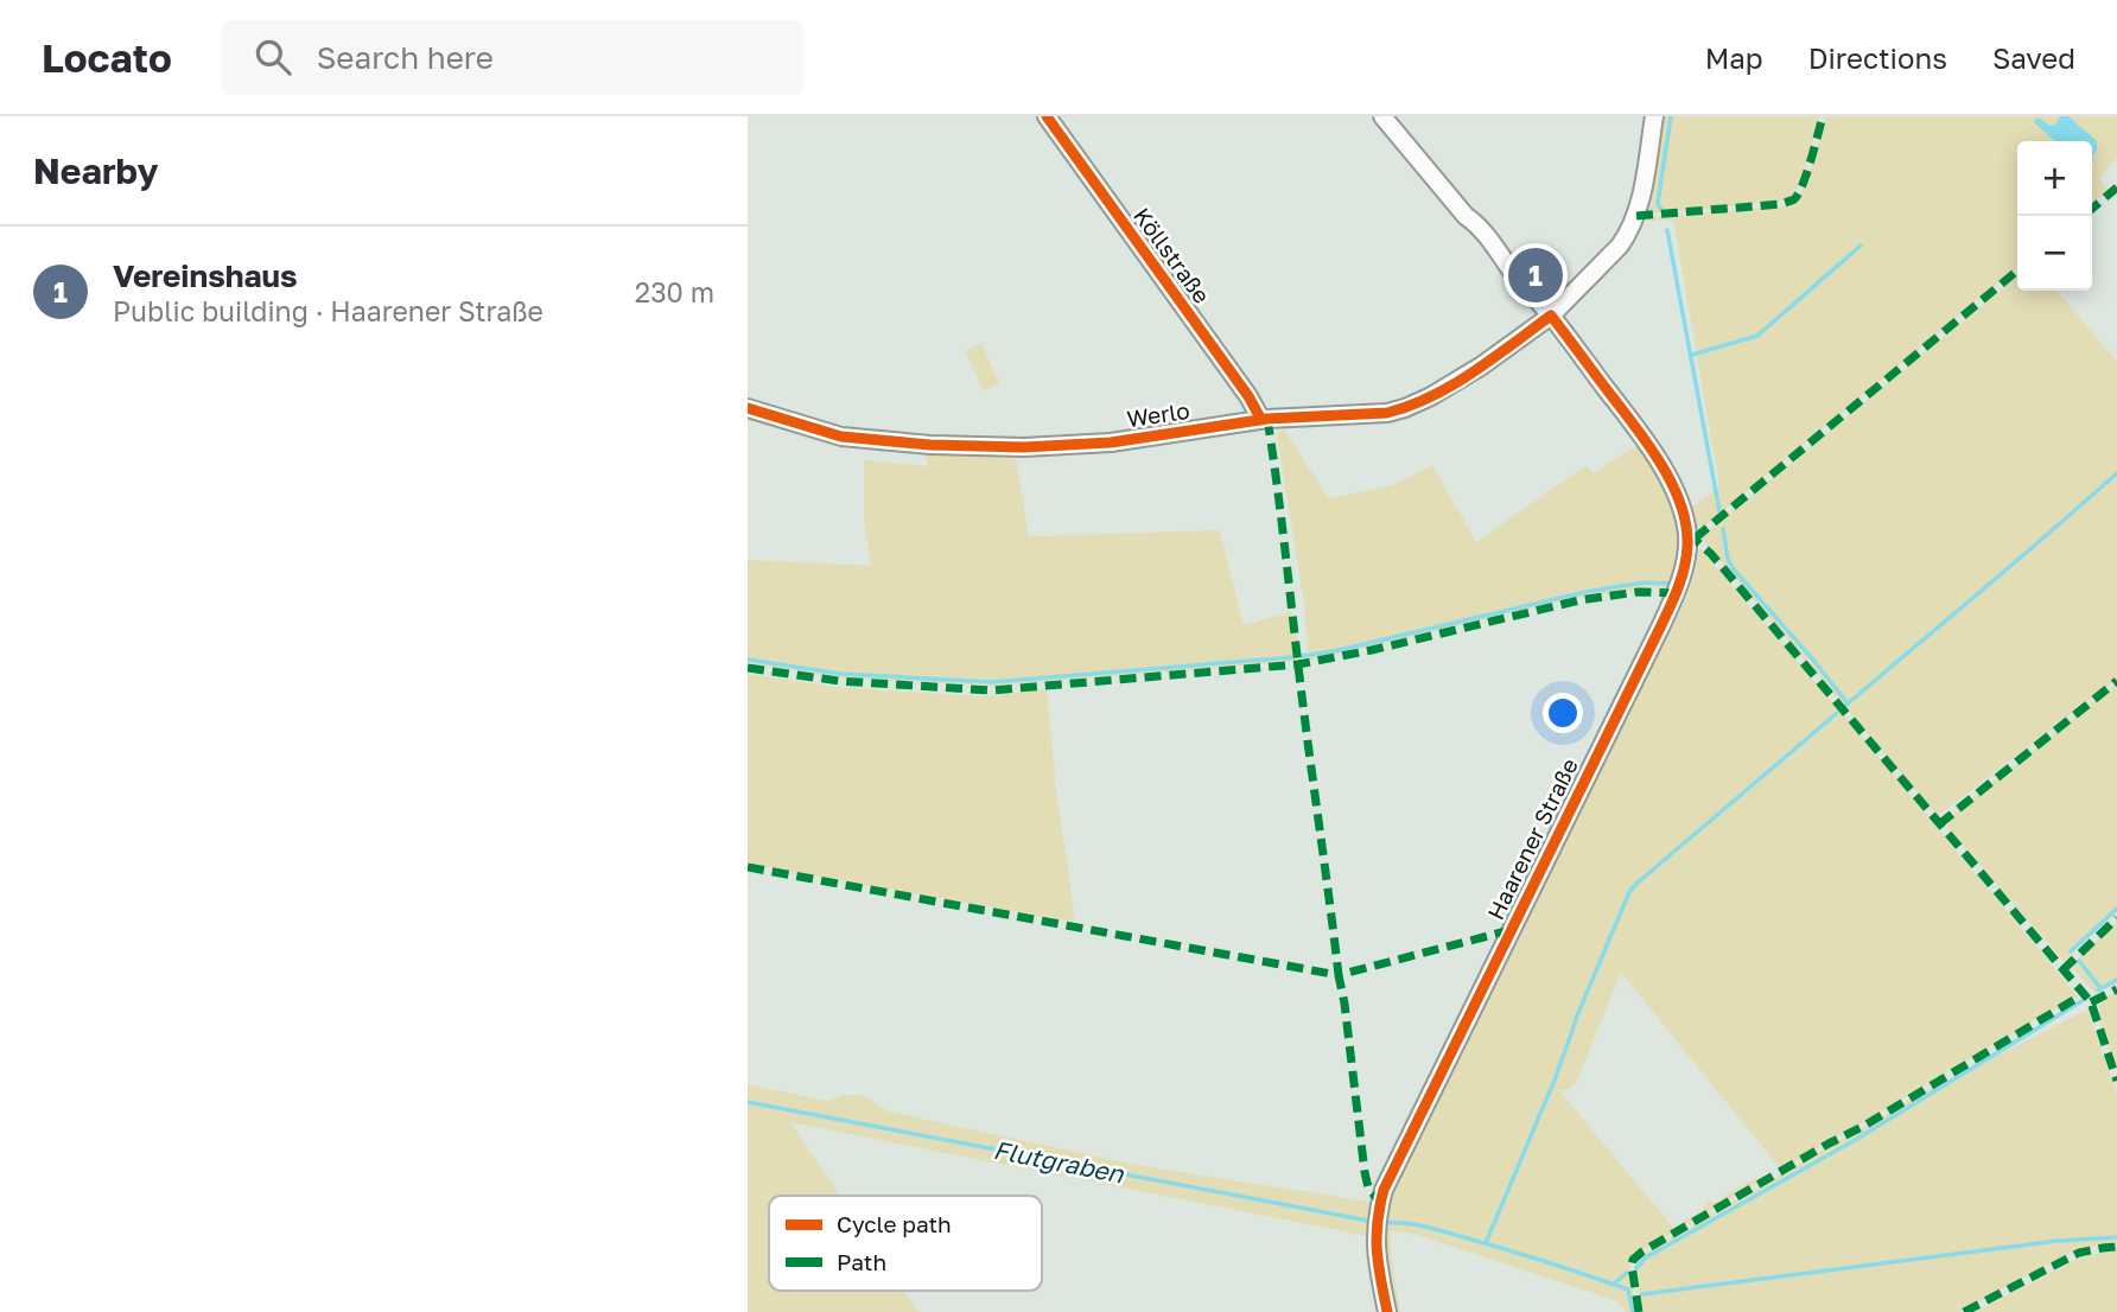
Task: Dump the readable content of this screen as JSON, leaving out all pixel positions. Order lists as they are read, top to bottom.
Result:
{
  "streets": {
    "street": ["Köllstraße", "Werlo", "Haarener Straße"]
  },
  "crossings": [
    ["Köllstraße", "Werlo"],
    ["Werlo", "Haarener Straße"]
  ],
  "water": ["Flutgraben"],
  "legend": ["Cycle path", "Path"],
  "page": {
    "header": "Locato",
    "search": "Search here",
    "nav": ["Map", "Directions", "Saved"],
    "heading": "Nearby",
    "map_buttons": ["+", "−"],
    "list": [
      {
        "mark": "1",
        "name": "Vereinshaus",
        "note": "Public building · Haarener Straße",
        "value": "230 m"
      }
    ],
    "pins": "1"
  }
}
